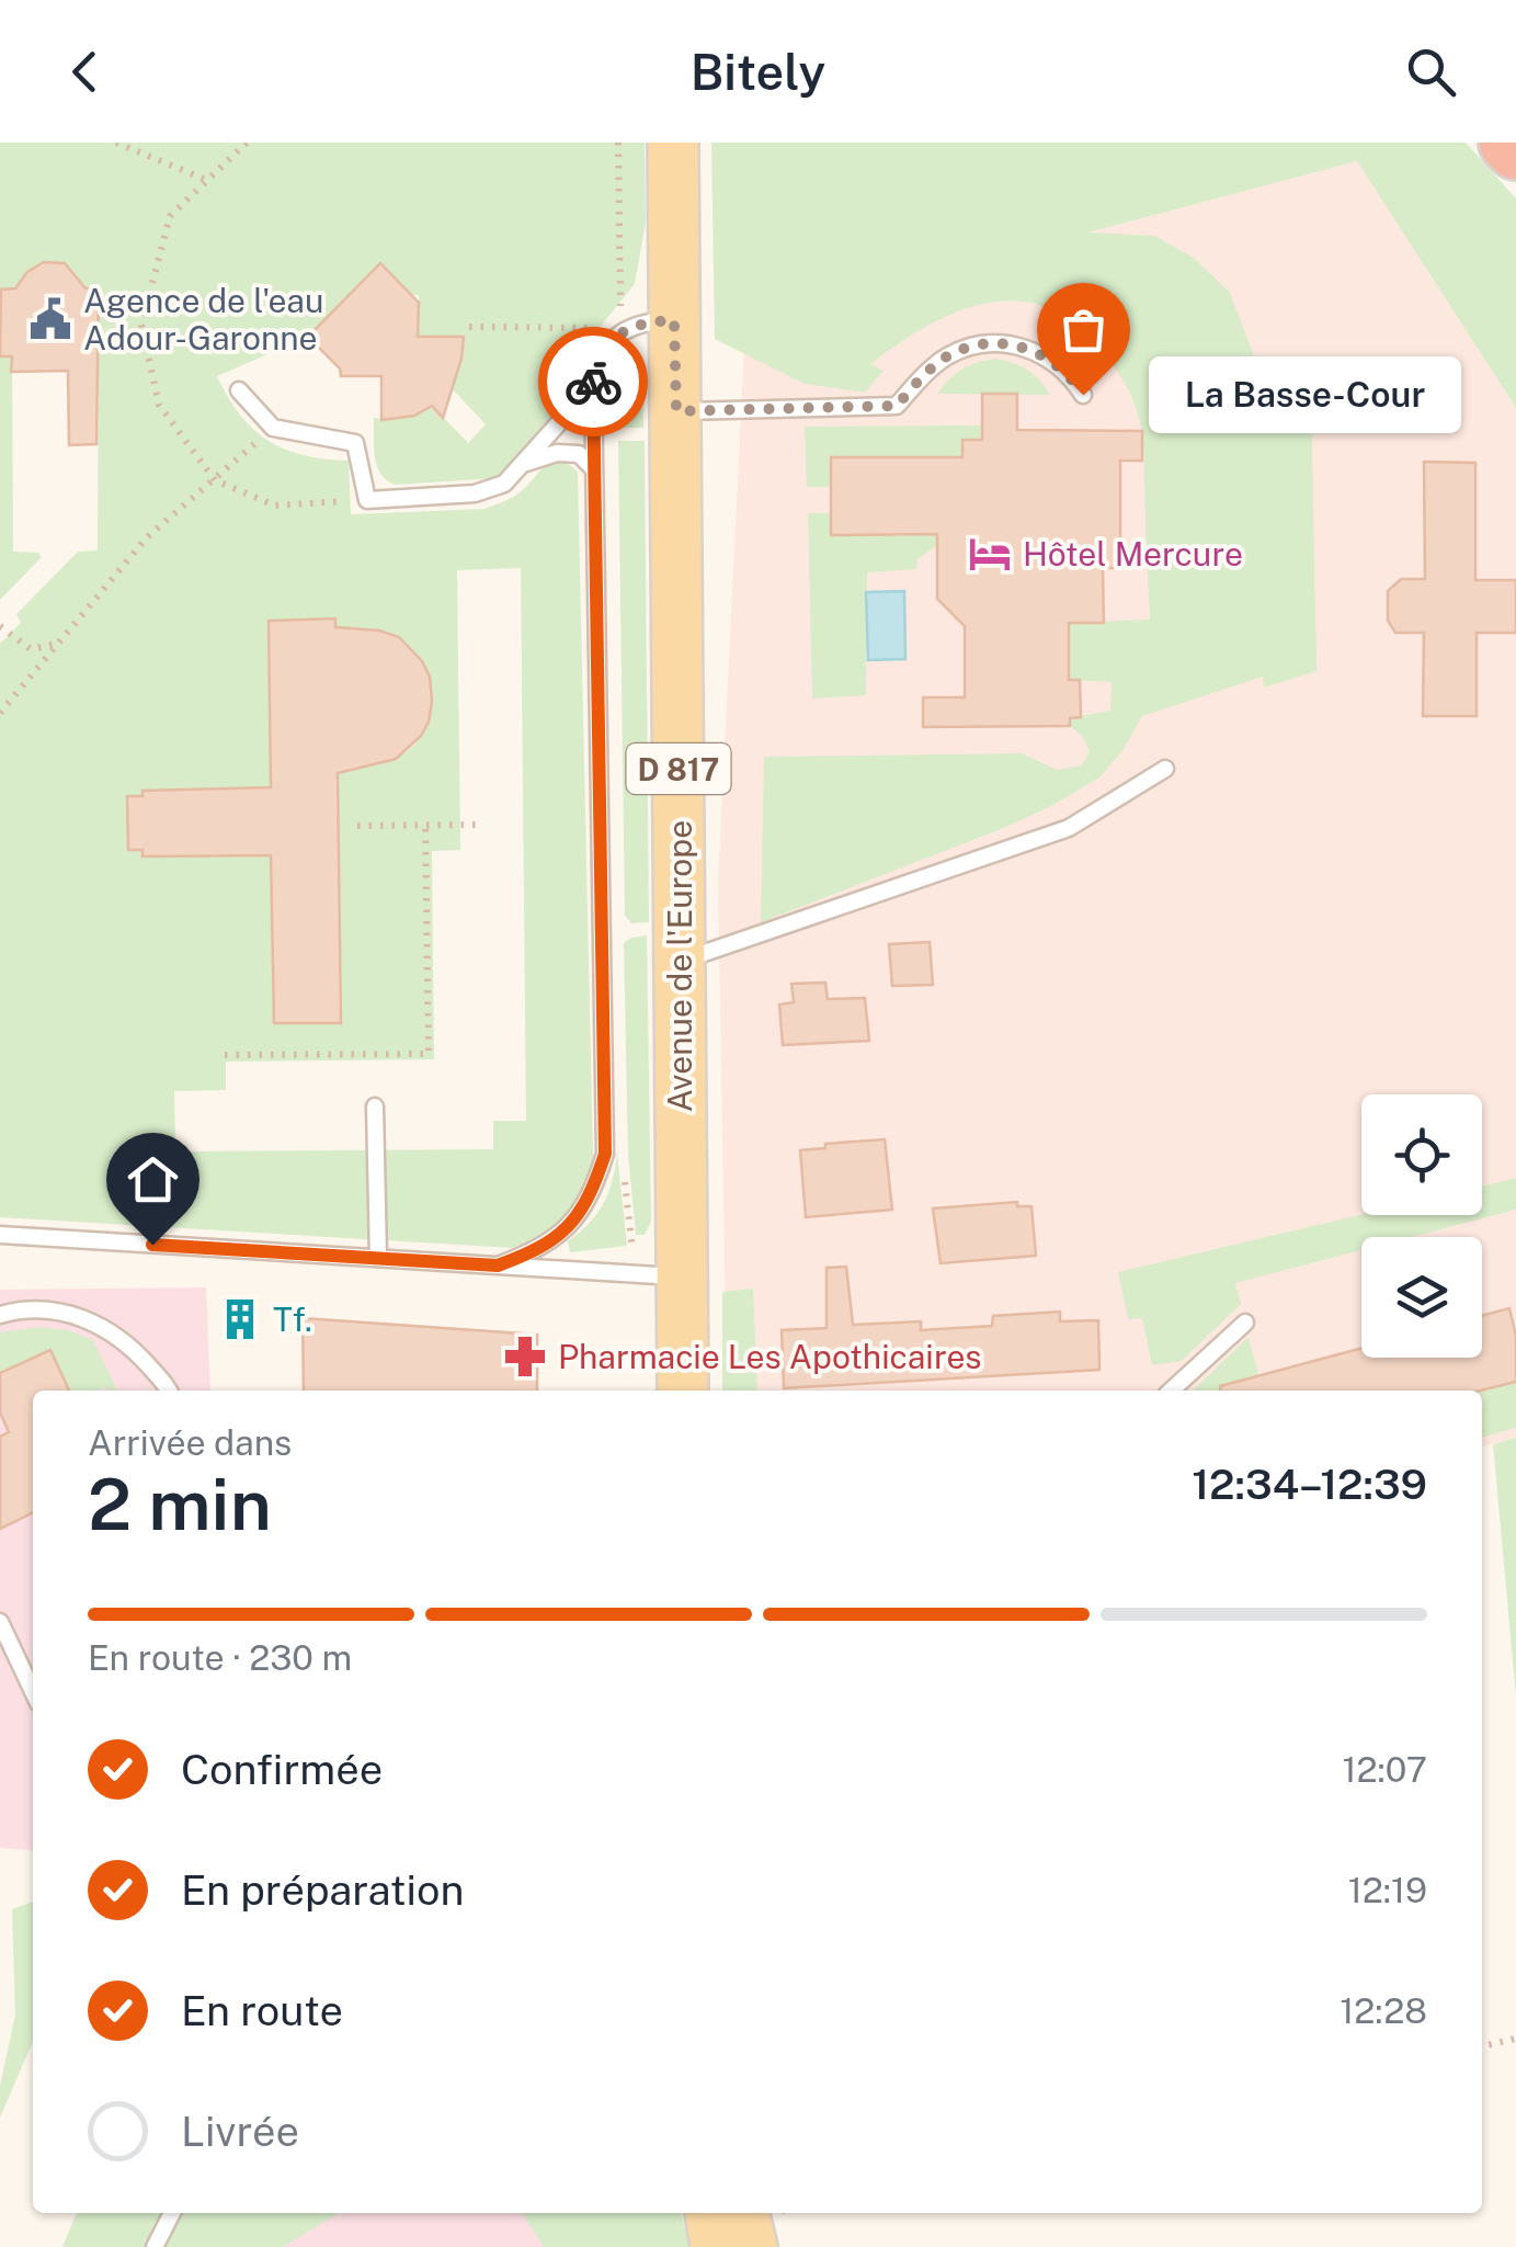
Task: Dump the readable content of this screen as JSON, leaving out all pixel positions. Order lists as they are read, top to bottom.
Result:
{
  "streets": {
    "main road": ["D 817", "Avenue de l'Europe"]
  },
  "places": {
    "public building": ["Agence de l'eau Adour-Garonne"],
    "other": ["La Basse-Cour"],
    "hotel": ["Hôtel Mercure"],
    "building": ["Tf."],
    "pharmacy": ["Pharmacie Les Apothicaires"]
  },
  "page": {
    "header": "Bitely",
    "bubble": "La Basse-Cour",
    "heading": ["2 min", "Arrivée dans", "12:34–12:39"],
    "bar": "En route · 230 m",
    "list": [
      ["Confirmée", "12:07"],
      ["En préparation", "12:19"],
      ["En route", "12:28"],
      "Livrée"
    ]
  }
}
